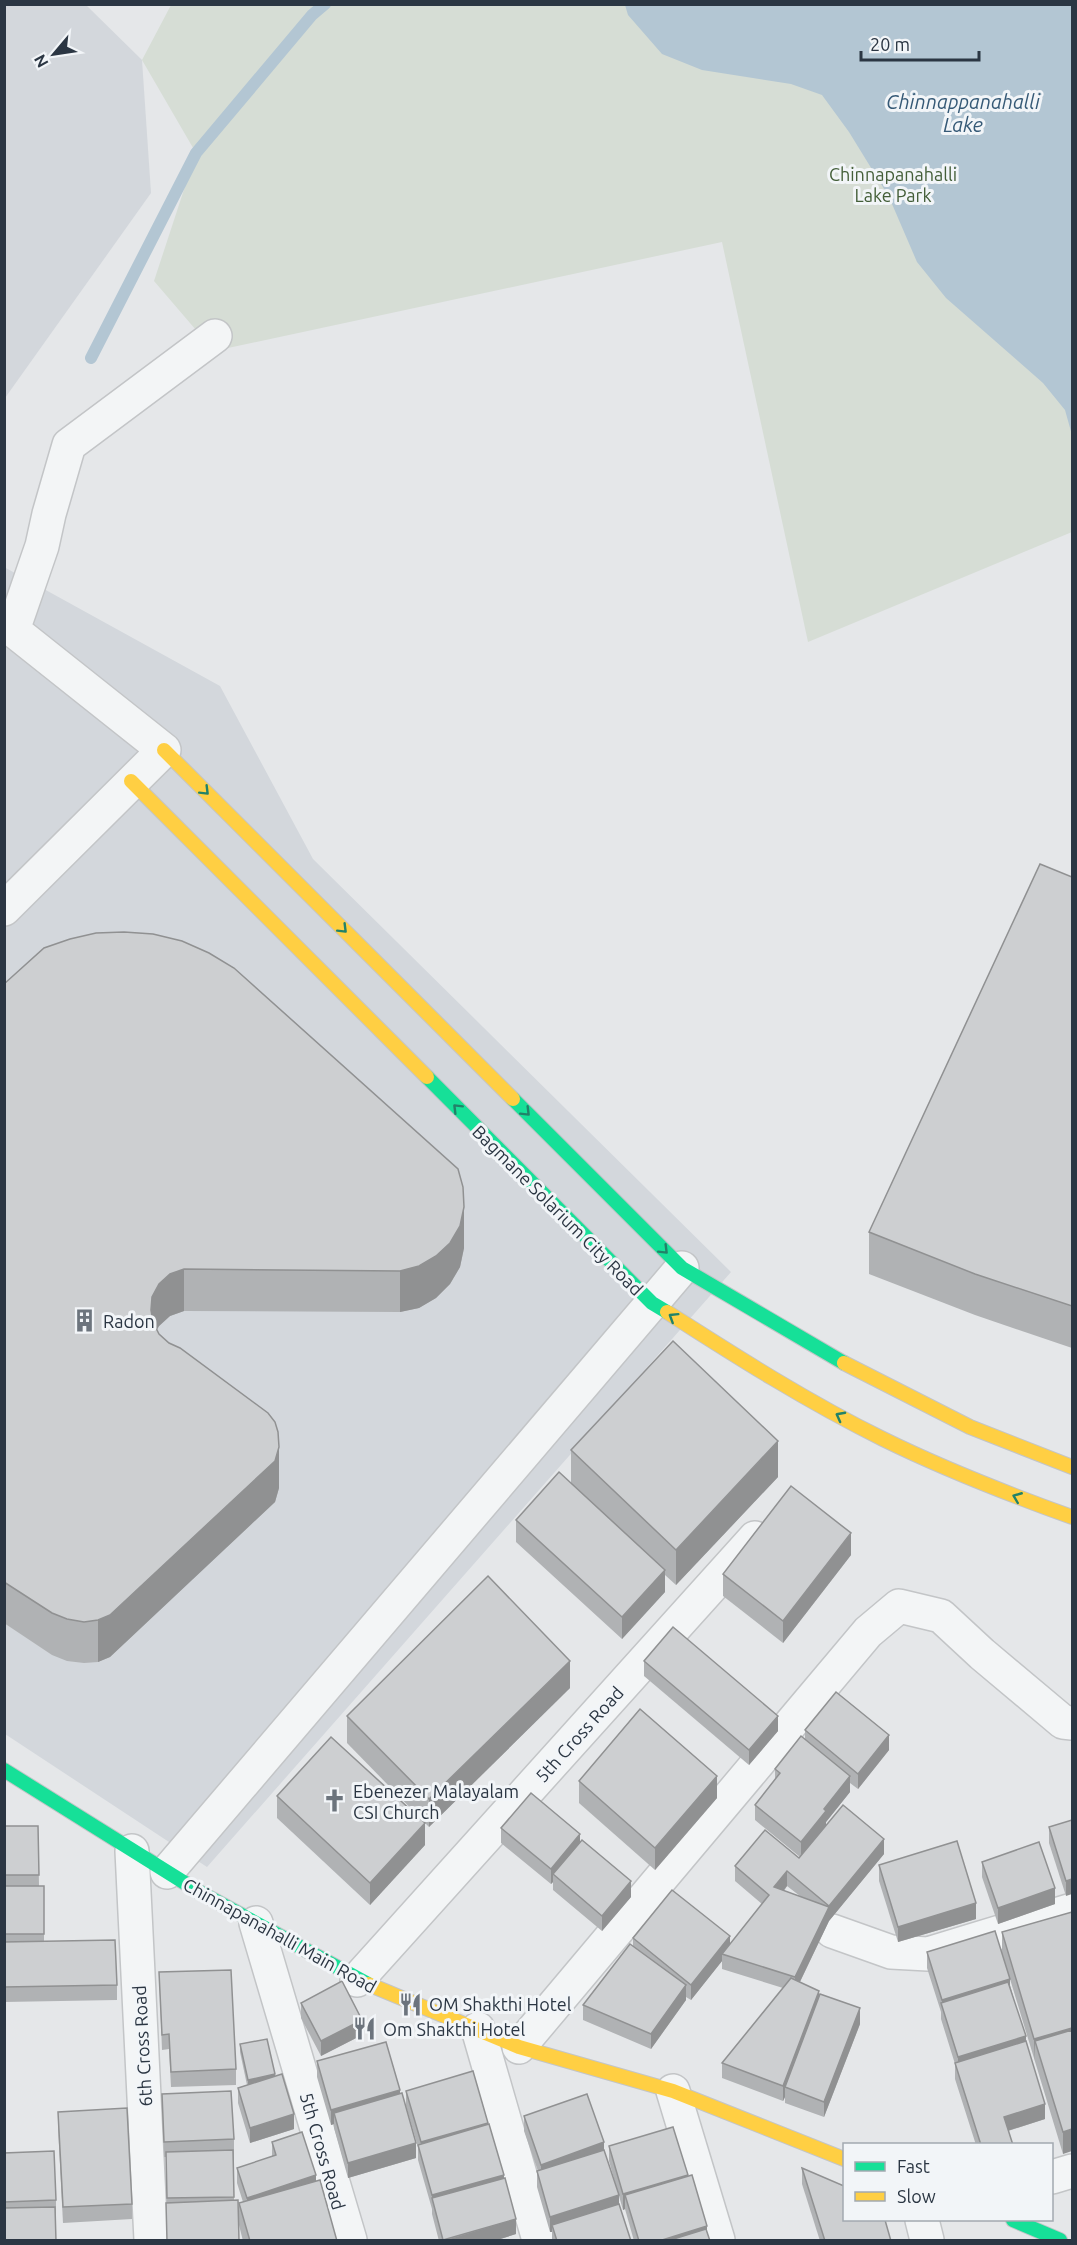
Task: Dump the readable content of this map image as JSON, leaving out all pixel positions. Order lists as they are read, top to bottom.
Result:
{
  "streets": {
    "street": [
      "Bagmane Solarium City Road",
      "5th Cross Road",
      "Chinnapanahalli Main Road",
      "6th Cross Road"
    ]
  },
  "crossings": [
    ["5th Cross Road", "Chinnapanahalli Main Road"],
    ["Chinnapanahalli Main Road", "6th Cross Road"]
  ],
  "water": ["Chinnappanahalli Lake"],
  "parks": ["Chinnapanahalli Lake Park"],
  "places": {
    "building": ["Radon"],
    "church": ["Ebenezer Malayalam CSI Church"],
    "restaurant": ["OM Shakthi Hotel", "Om Shakthi Hotel"]
  },
  "legend": ["Fast", "Slow"],
  "scale_bar": "20 m",
  "north": "bottom left"
}
